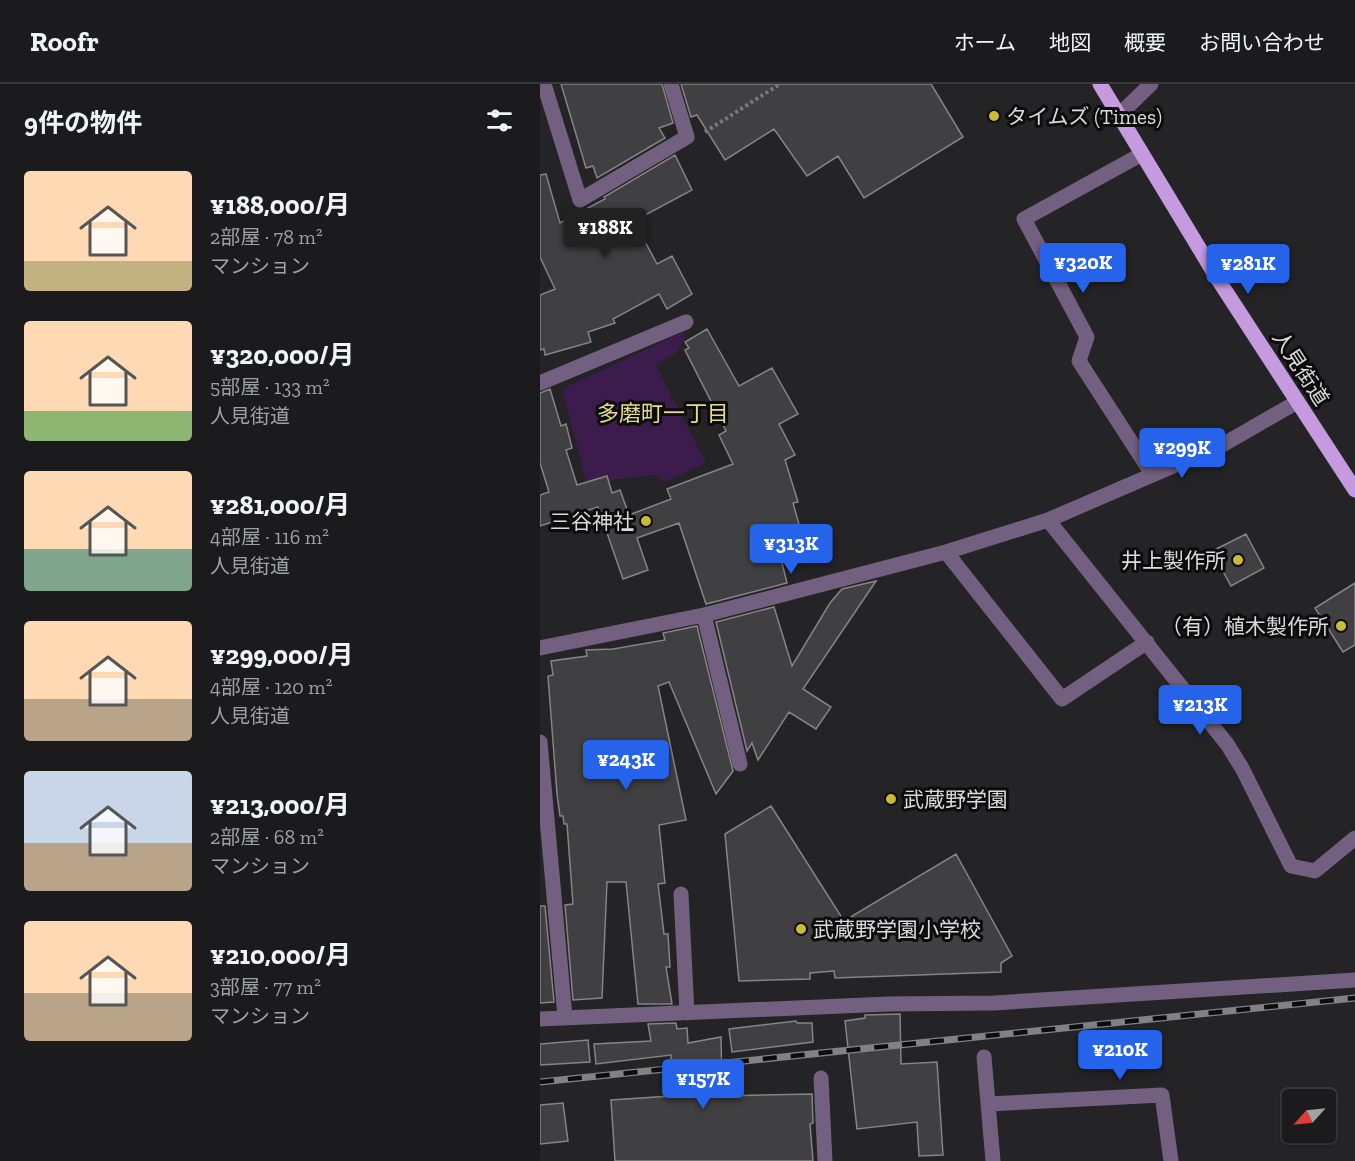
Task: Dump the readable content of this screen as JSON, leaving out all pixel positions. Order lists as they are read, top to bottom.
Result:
{
  "streets": {
    "main road": ["人見街道"]
  },
  "districts": ["多磨町一丁目"],
  "places": [
    "タイムズ (Times)",
    "三谷神社",
    "井上製作所",
    "（有）植木製作所",
    "武蔵野学園",
    "武蔵野学園小学校"
  ],
  "north": "bottom left",
  "page": {
    "header": "Roofr",
    "nav": [
      "ホーム",
      "地図",
      "概要",
      "お問い合わせ"
    ],
    "heading": "9件の物件",
    "list": [
      {
        "name": "¥188,000/月",
        "note": "2部屋 · 78 m² · マンション"
      },
      {
        "name": "¥320,000/月",
        "note": "5部屋 · 133 m² · 人見街道"
      },
      {
        "name": "¥281,000/月",
        "note": "4部屋 · 116 m² · 人見街道"
      },
      {
        "name": "¥299,000/月",
        "note": "4部屋 · 120 m² · 人見街道"
      },
      {
        "name": "¥213,000/月",
        "note": "2部屋 · 68 m² · マンション"
      },
      {
        "name": "¥210,000/月",
        "note": "3部屋 · 77 m² · マンション"
      }
    ],
    "price": [
      "¥188K",
      "¥320K",
      "¥281K",
      "¥299K",
      "¥313K",
      "¥213K",
      "¥243K",
      "¥210K",
      "¥157K"
    ]
  }
}
